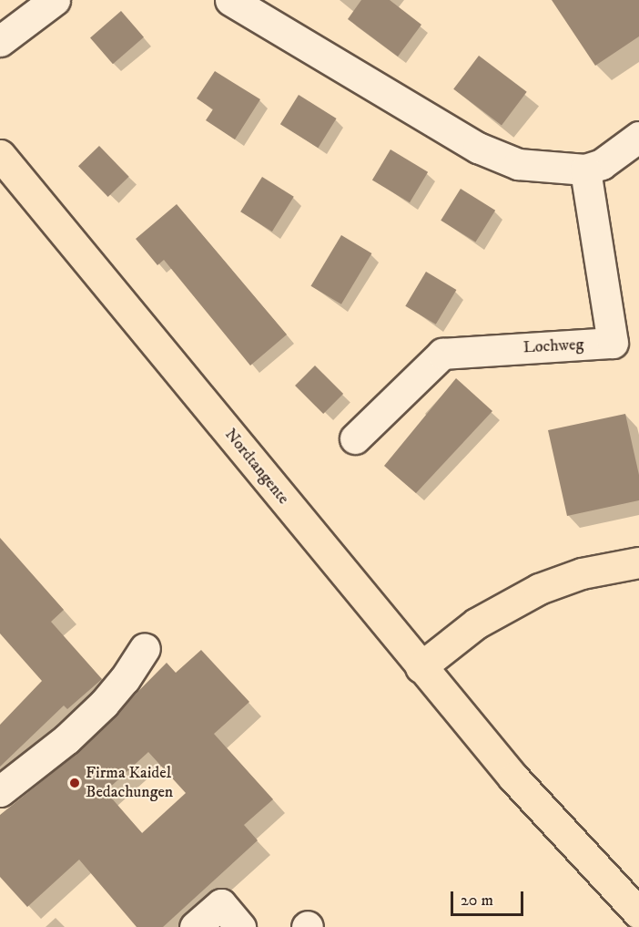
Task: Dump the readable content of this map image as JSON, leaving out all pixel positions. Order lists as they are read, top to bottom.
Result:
{
  "streets": {
    "main road": ["Nordtangente"],
    "street": ["Lochweg"]
  },
  "places": ["Firma Kaidel Bedachungen"],
  "scale_bar": "20 m"
}
